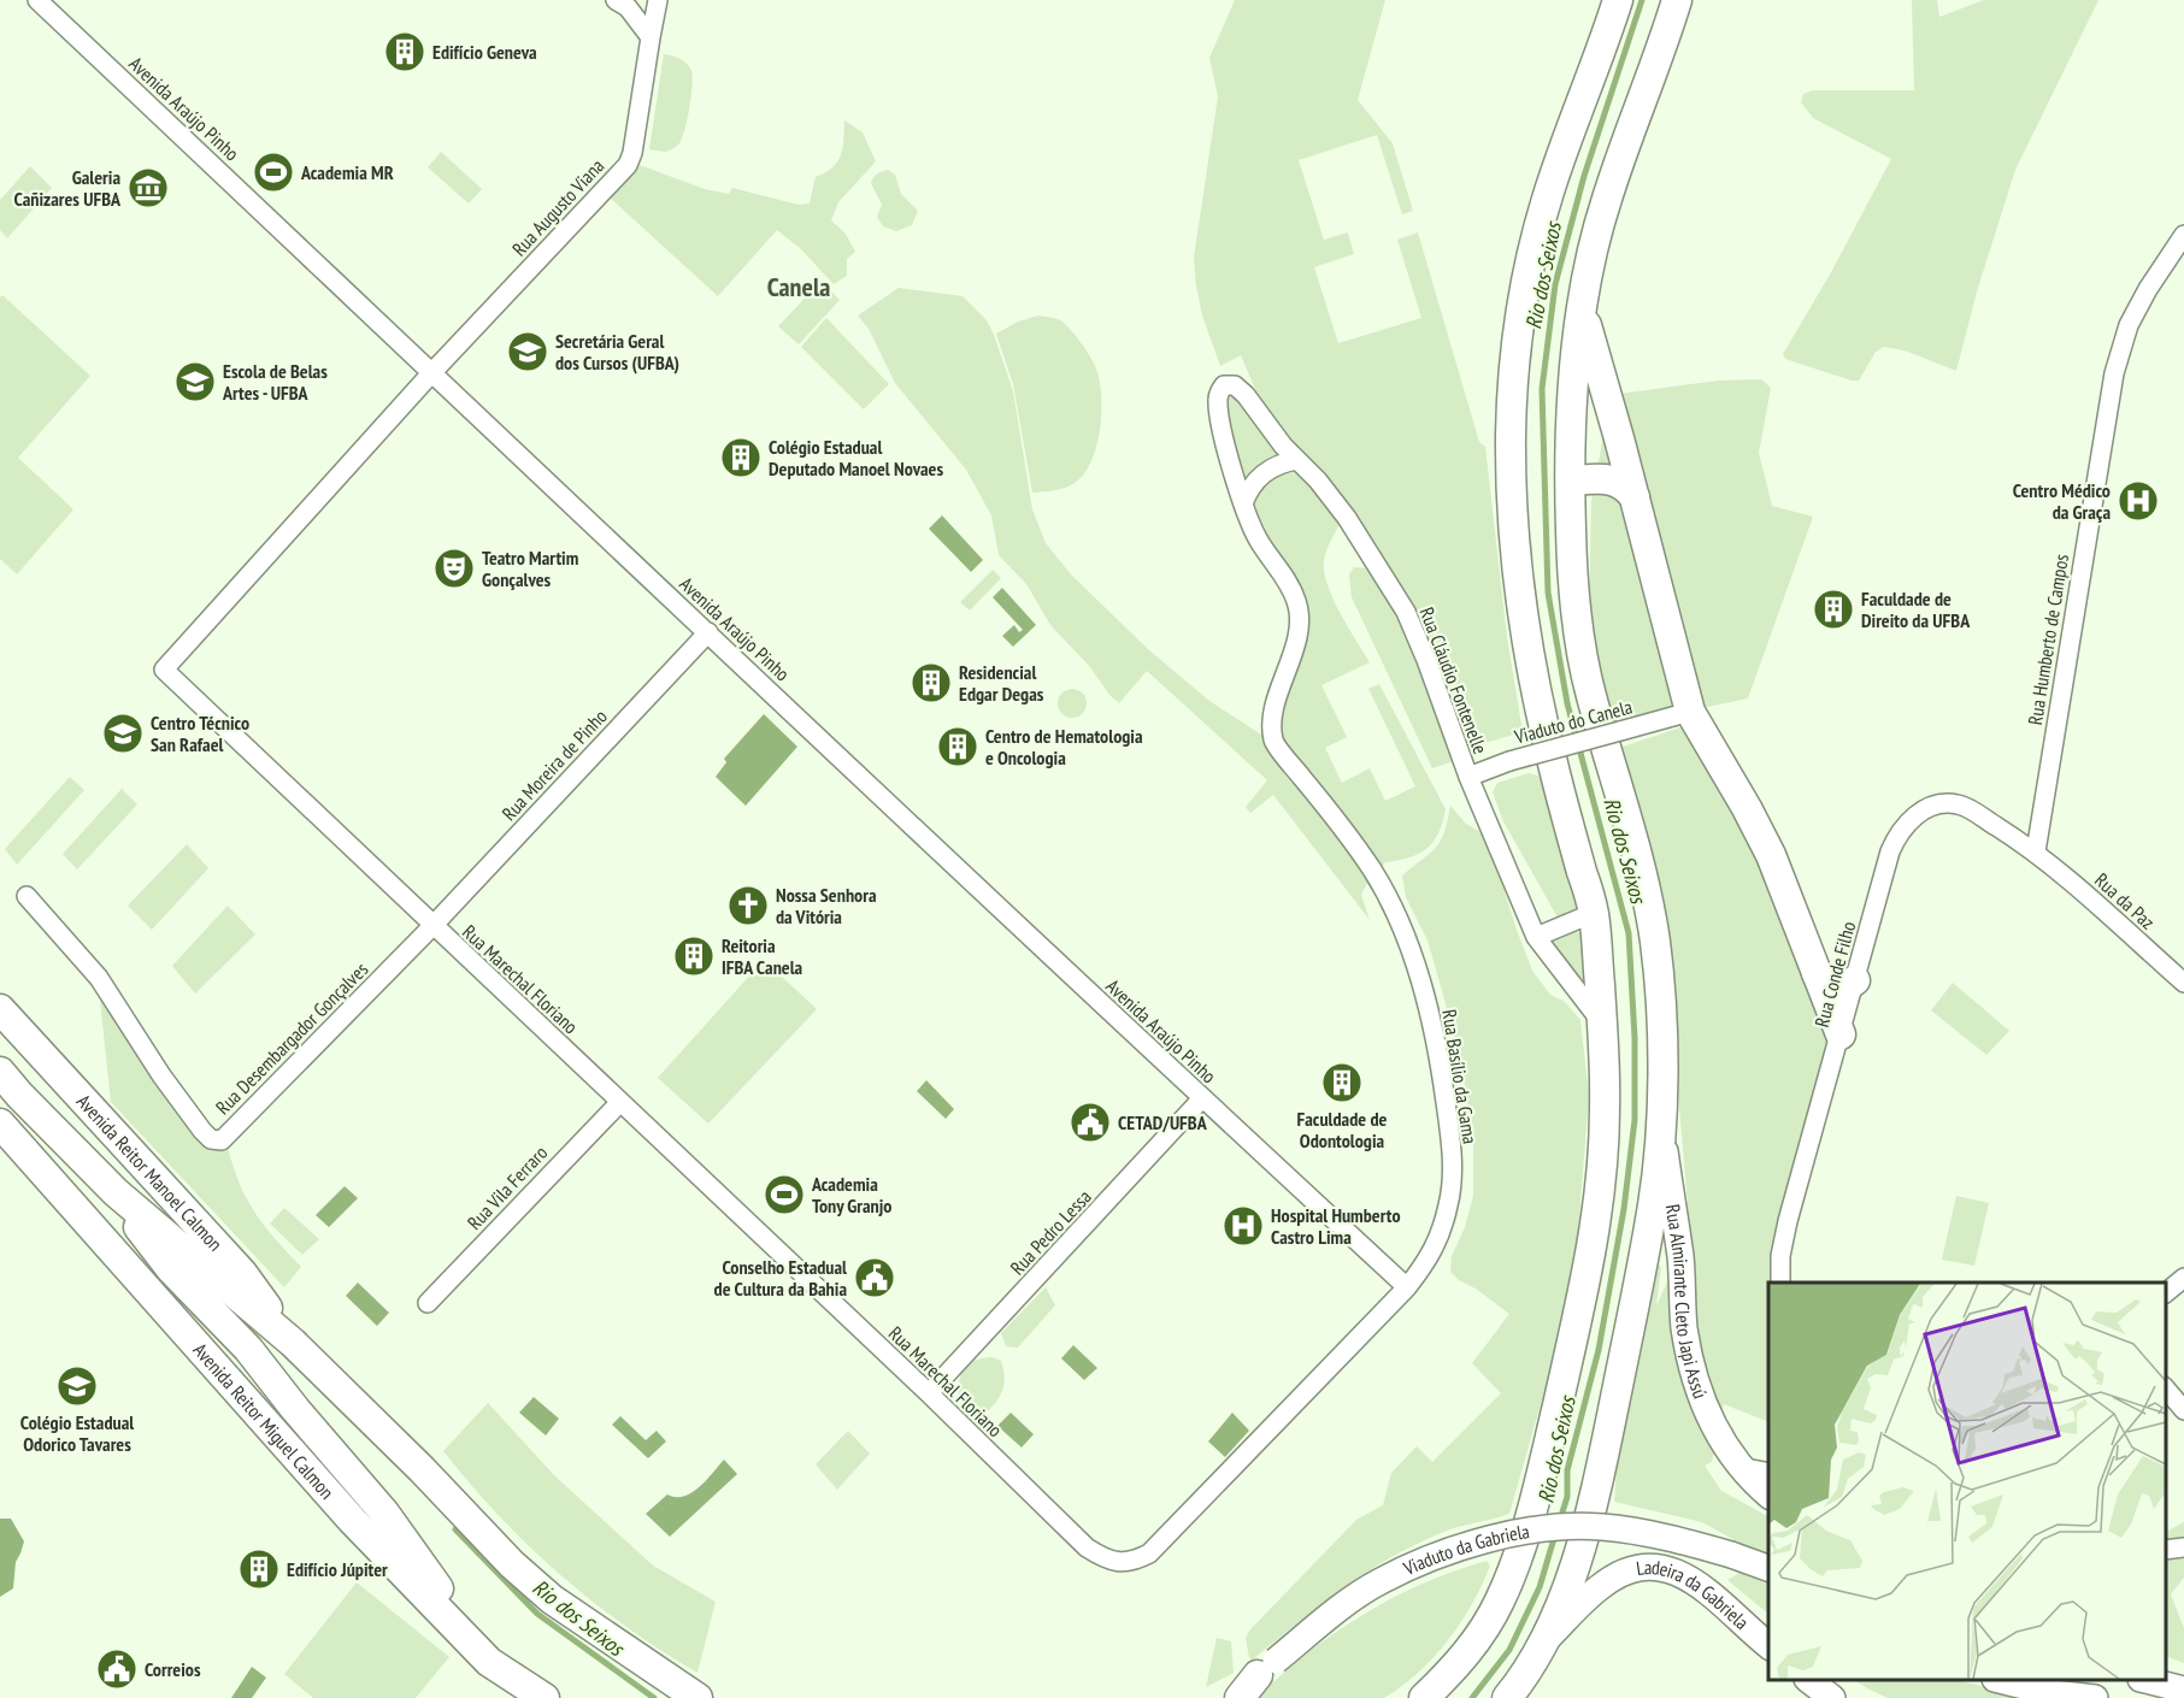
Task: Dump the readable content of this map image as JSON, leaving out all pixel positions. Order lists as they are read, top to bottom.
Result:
{
  "streets": {
    "main road": [
      "Avenida Reitor Manoel Calmon",
      "Rua Almirante Cleto Japi Assú",
      "Avenida Reitor Miguel Calmon",
      "Viaduto da Gabriela",
      "Ladeira da Gabriela"
    ],
    "street": [
      "Avenida Araújo Pinho",
      "Rua Augusto Viana",
      "Rua Humberto de Campos",
      "Rua Cláudio Fontenelle",
      "Viaduto do Canela",
      "Rua Moreira de Pinho",
      "Rua da Paz",
      "Rua Conde Filho",
      "Rua Marechal Floriano",
      "Rua Desembargador Gonçalves",
      "Rua Basílio da Gama",
      "Rua Vila Ferraro",
      "Rua Pedro Lessa"
    ]
  },
  "crossings": [
    ["Avenida Araújo Pinho", "Rua Augusto Viana"],
    ["Avenida Araújo Pinho", "Rua Moreira de Pinho"],
    ["Avenida Araújo Pinho", "Rua Marechal Floriano"],
    ["Avenida Araújo Pinho", "Rua Basílio da Gama"],
    ["Avenida Araújo Pinho", "Rua Pedro Lessa"],
    ["Rua Augusto Viana", "Rua Marechal Floriano"],
    ["Rua Humberto de Campos", "Rua da Paz"],
    ["Rua Humberto de Campos", "Rua Conde Filho"],
    ["Rua Cláudio Fontenelle", "Viaduto do Canela"],
    ["Rua Cláudio Fontenelle", "Rua Basílio da Gama"],
    ["Rua Moreira de Pinho", "Rua Marechal Floriano"],
    ["Rua Moreira de Pinho", "Rua Desembargador Gonçalves"],
    ["Rua da Paz", "Rua Conde Filho"],
    ["Rua Marechal Floriano", "Rua Desembargador Gonçalves"],
    ["Rua Marechal Floriano", "Rua Basílio da Gama"],
    ["Rua Marechal Floriano", "Rua Vila Ferraro"],
    ["Rua Marechal Floriano", "Rua Pedro Lessa"]
  ],
  "districts": ["Canela"],
  "water": ["Rio dos Seixos"],
  "places": {
    "building": [
      "Edifício Geneva",
      "Colégio Estadual Deputado Manoel Novaes",
      "Faculdade de Direito da UFBA",
      "Residencial Edgar Degas",
      "Centro de Hematologia e Oncologia",
      "Reitoria IFBA Canela",
      "Faculdade de Odontologia",
      "Edifício Júpiter"
    ],
    "sports": ["Academia MR", "Academia Tony Granjo"],
    "museum": ["Galeria Cañizares UFBA"],
    "school or university": [
      "Secretária Geral dos Cursos (UFBA)",
      "Escola de Belas Artes - UFBA",
      "Centro Técnico San Rafael",
      "Colégio Estadual Odorico Tavares"
    ],
    "hospital": ["Centro Médico da Graça", "Hospital Humberto Castro Lima"],
    "theatre": ["Teatro Martim Gonçalves"],
    "church": ["Nossa Senhora da Vitória"],
    "public building": ["CETAD/UFBA", "Conselho Estadual de Cultura da Bahia", "Correios"]
  }
}
